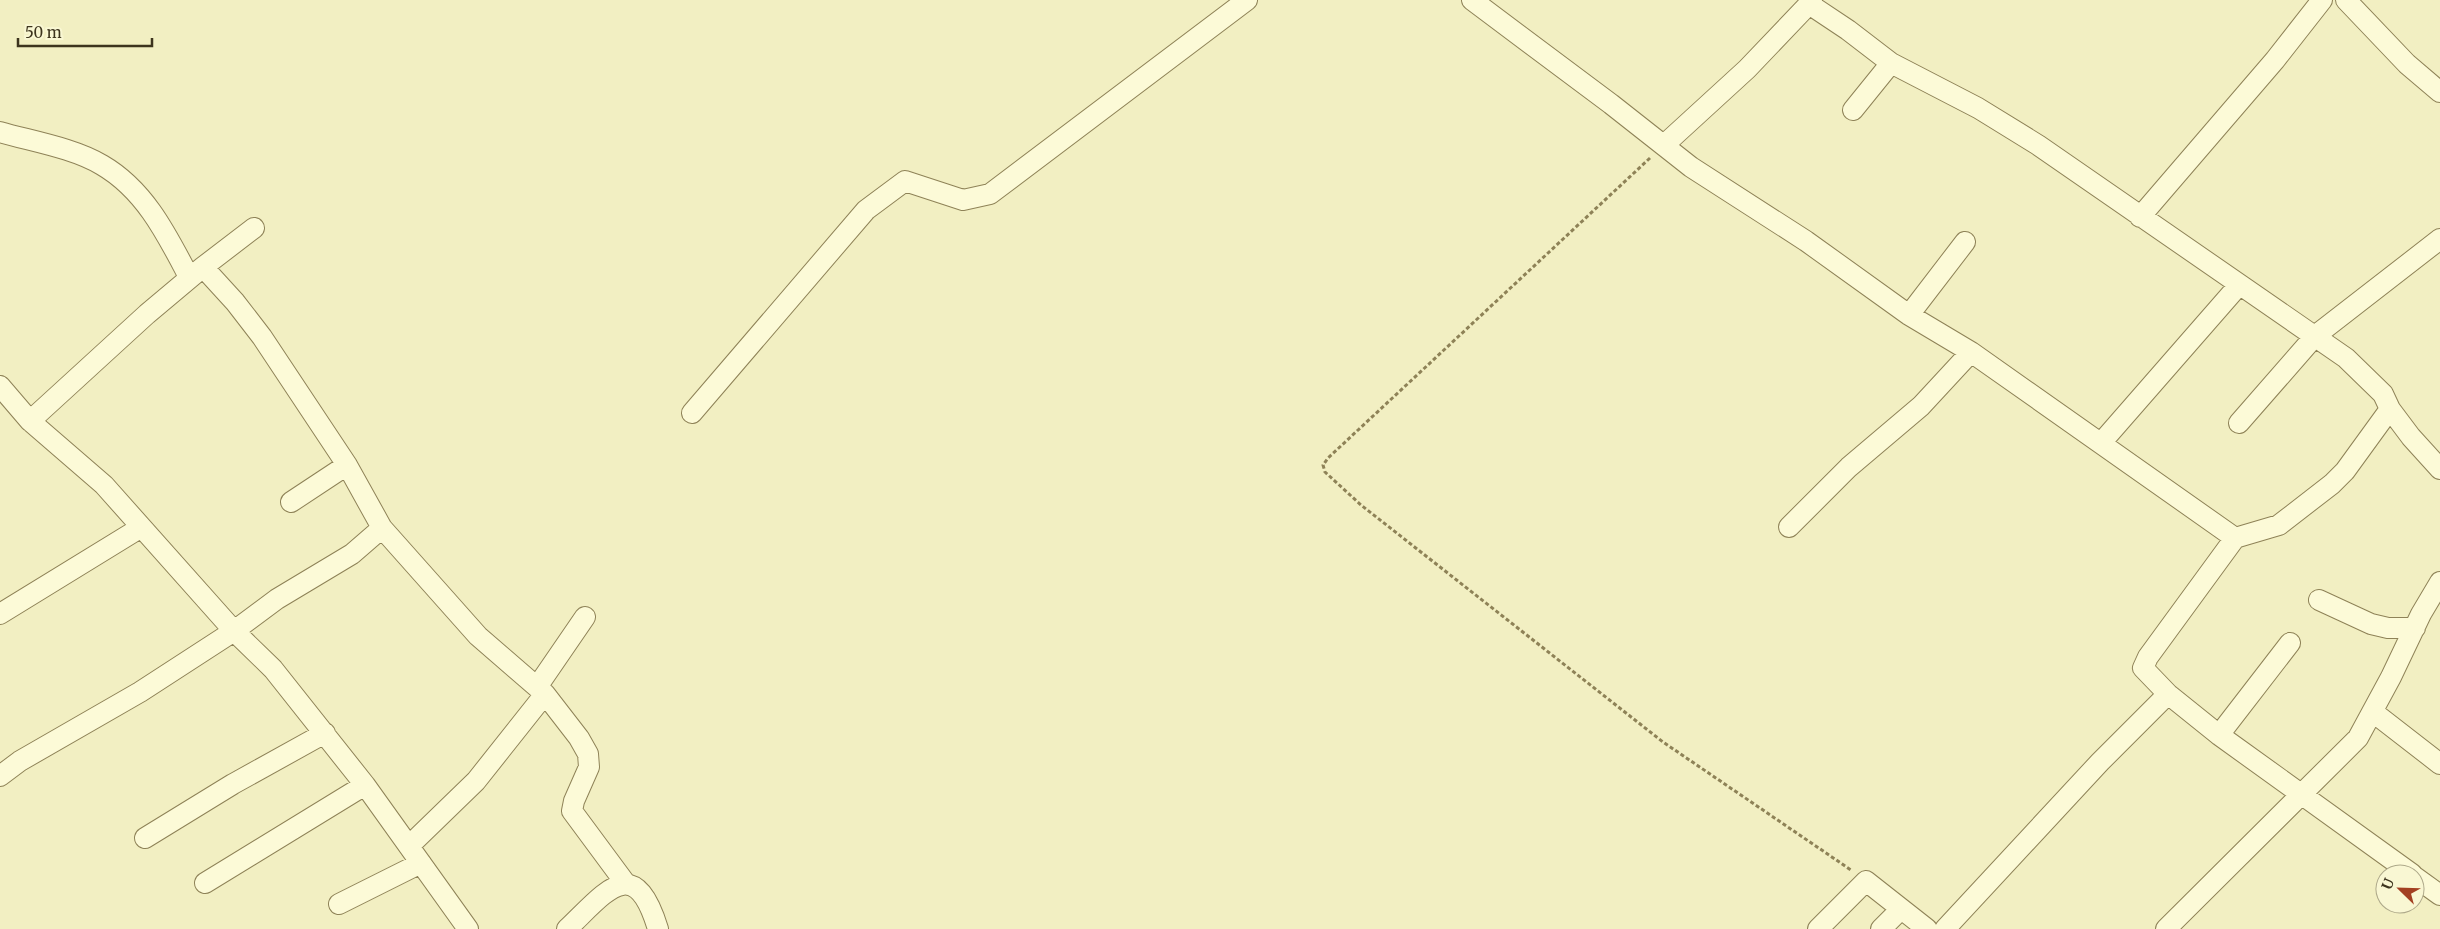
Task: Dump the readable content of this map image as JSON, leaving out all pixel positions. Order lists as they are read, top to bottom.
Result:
{
  "scale_bar": "50 m",
  "north": "top left"
}
